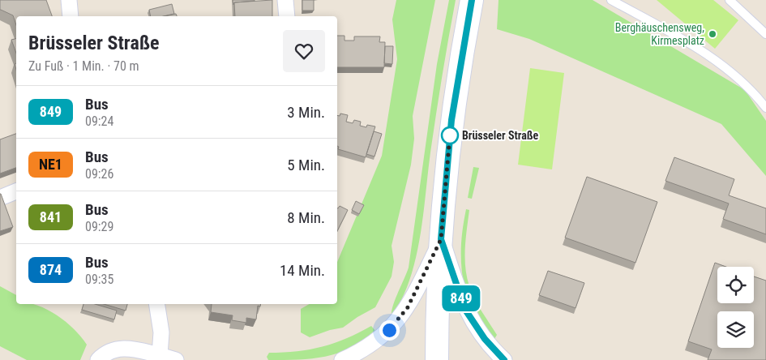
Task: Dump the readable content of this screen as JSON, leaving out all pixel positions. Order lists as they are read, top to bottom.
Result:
{
  "places": ["Berghäuschensweg, Kirmesplatz", "Brüsseler Straße"],
  "lines": ["bus line 849"],
  "page": {
    "on_map": "849",
    "heading": ["Brüsseler Straße", "Zu Fuß · 1 Min. · 70 m"],
    "list": [
      {
        "mark": "849",
        "name": "Bus",
        "note": "09:24",
        "value": "3 Min."
      },
      {
        "mark": "NE1",
        "name": "Bus",
        "note": "09:26",
        "value": "5 Min."
      },
      {
        "mark": "841",
        "name": "Bus",
        "note": "09:29",
        "value": "8 Min."
      },
      {
        "mark": "874",
        "name": "Bus",
        "note": "09:35",
        "value": "14 Min."
      }
    ]
  }
}
